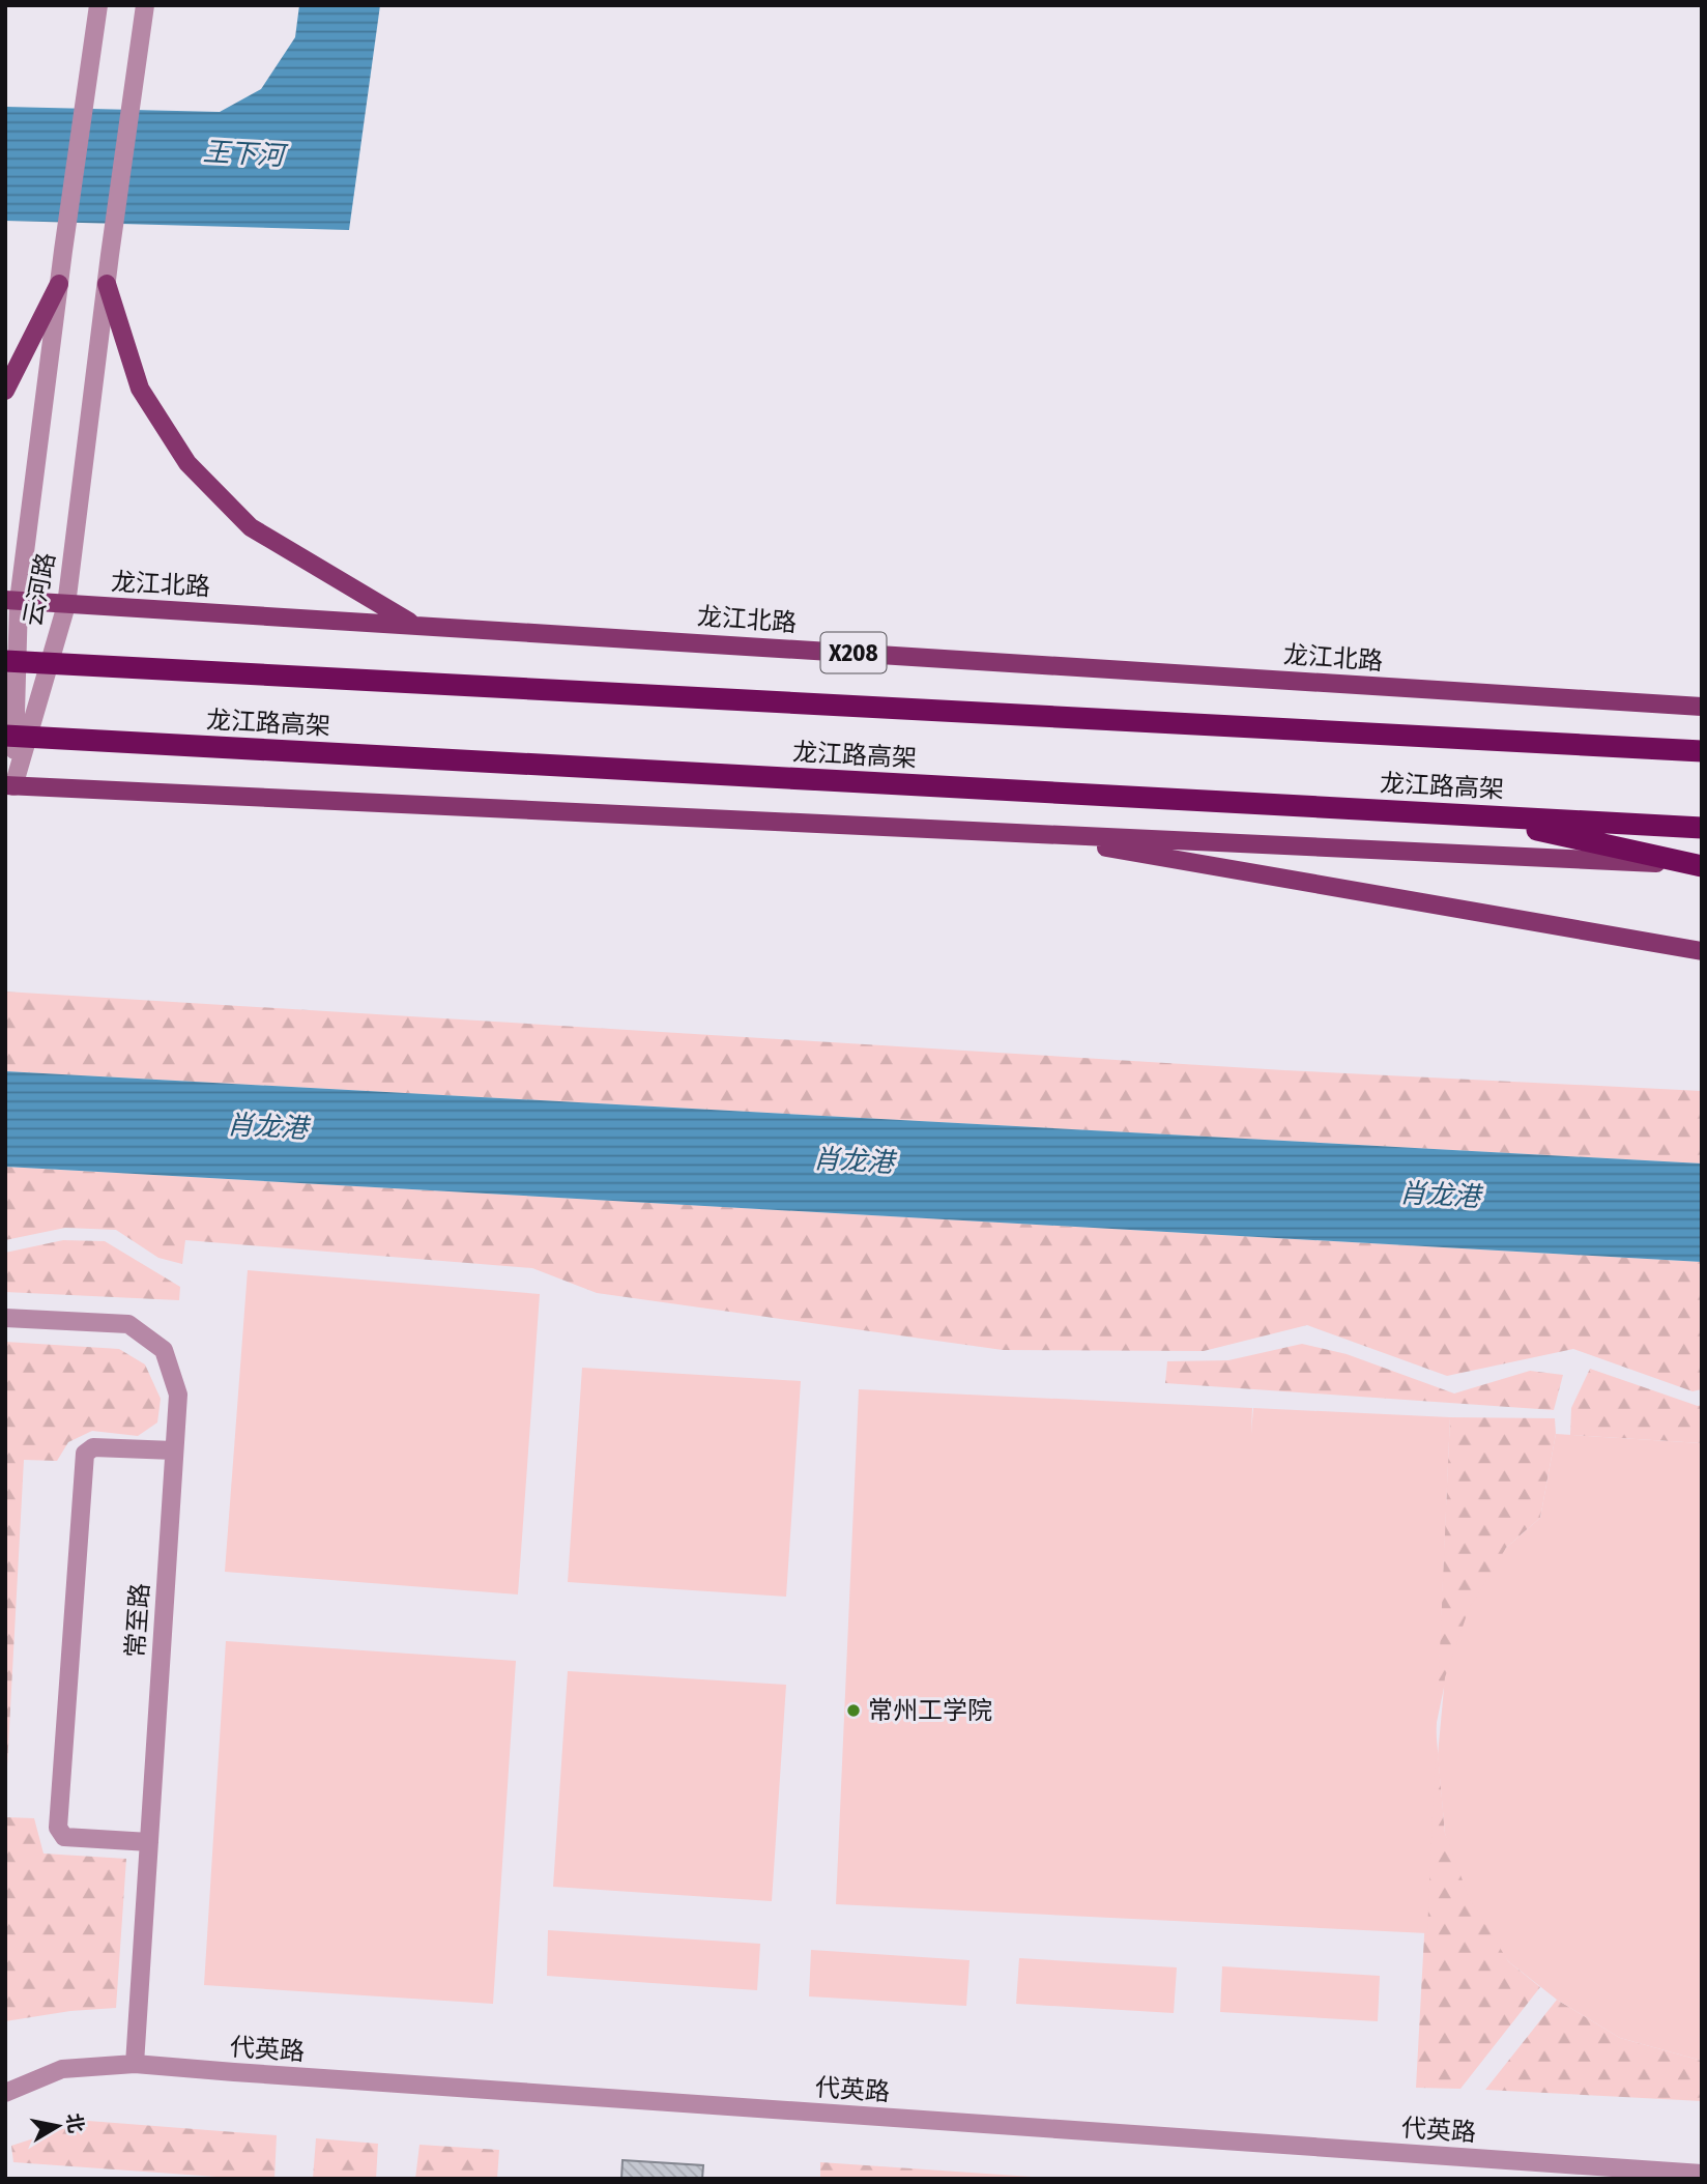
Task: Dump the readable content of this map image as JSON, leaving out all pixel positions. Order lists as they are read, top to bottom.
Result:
{
  "streets": {
    "highway": ["龙江路高架"],
    "main road": ["龙江北路", "X208"],
    "street": ["云河路", "常至路", "代英路"]
  },
  "crossings": [
    ["龙江北路", "云河路"],
    ["常至路", "代英路"]
  ],
  "water": ["王下河", "肖龙港"],
  "places": ["常州工学院"],
  "north": "right"
}
